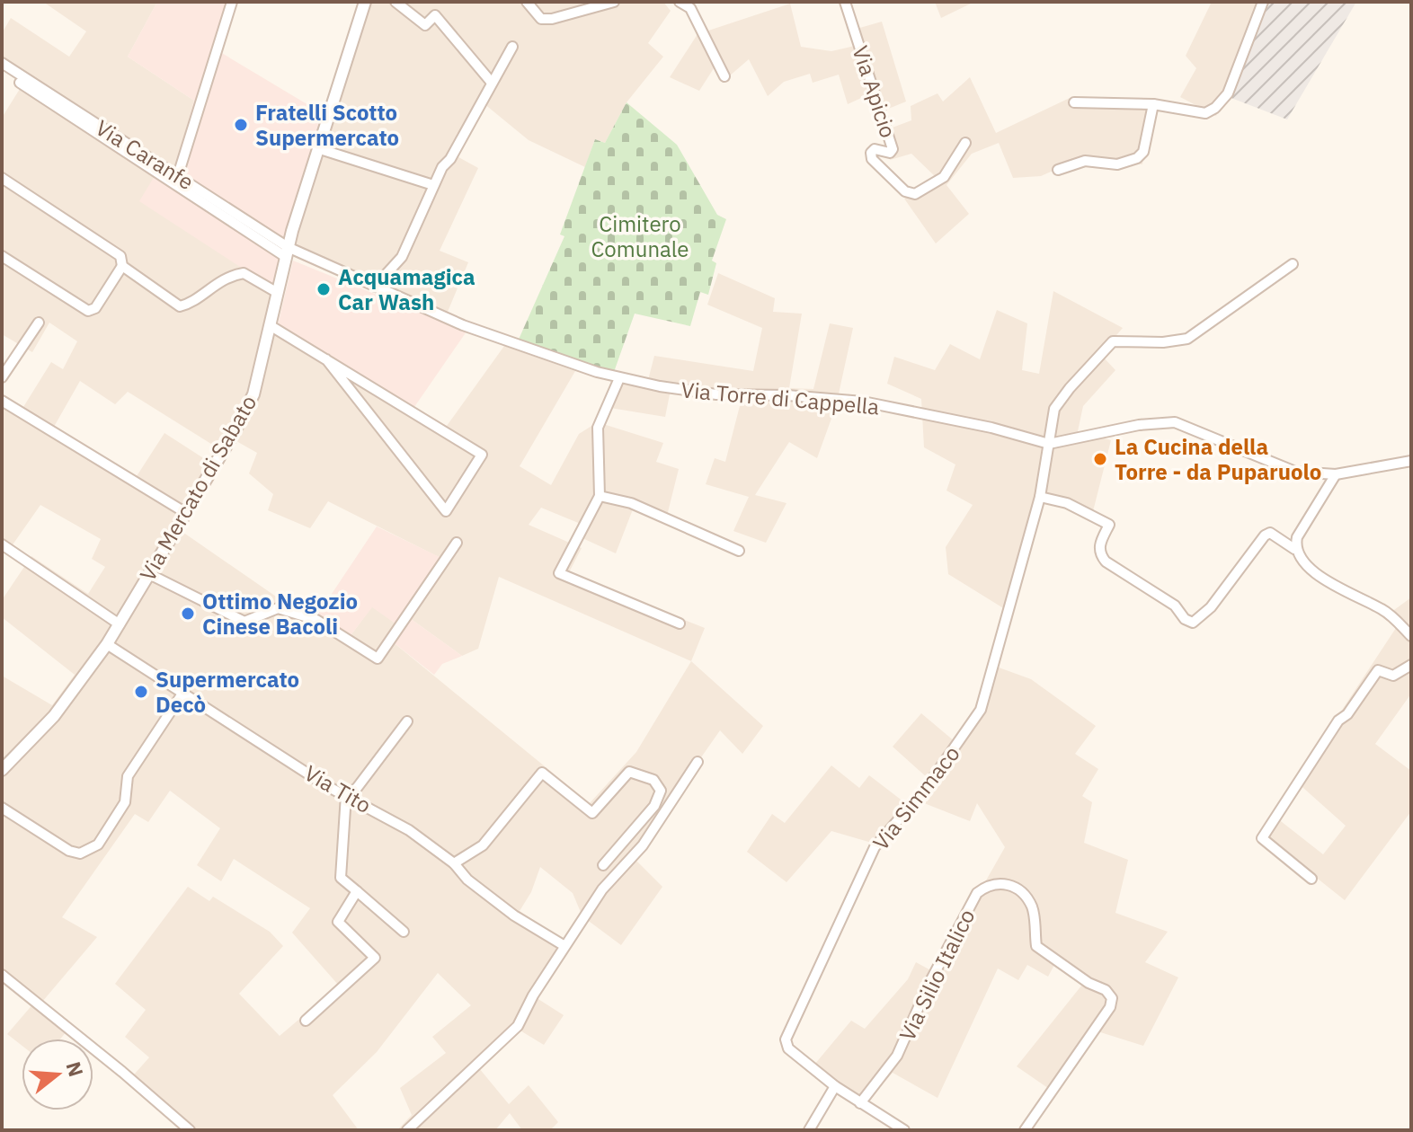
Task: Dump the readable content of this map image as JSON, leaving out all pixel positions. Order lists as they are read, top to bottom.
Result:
{
  "streets": {
    "street": [
      "Via Apicio",
      "Via Caranfe",
      "Via Torre di Cappella",
      "Via Mercato di Sabato",
      "Via Tito",
      "Via Simmaco",
      "Via Silio Italico"
    ]
  },
  "crossings": [
    ["Via Caranfe", "Via Torre di Cappella"],
    ["Via Caranfe", "Via Mercato di Sabato"],
    ["Via Torre di Cappella", "Via Mercato di Sabato"],
    ["Via Torre di Cappella", "Via Simmaco"],
    ["Via Mercato di Sabato", "Via Tito"],
    ["Via Simmaco", "Via Silio Italico"]
  ],
  "parks": ["Cimitero Comunale"],
  "places": [
    "Fratelli Scotto Supermercato",
    "Acquamagica Car Wash",
    "La Cucina della Torre - da Puparuolo",
    "Ottimo Negozio Cinese Bacoli",
    "Supermercato Decò"
  ],
  "north": "right"
}
